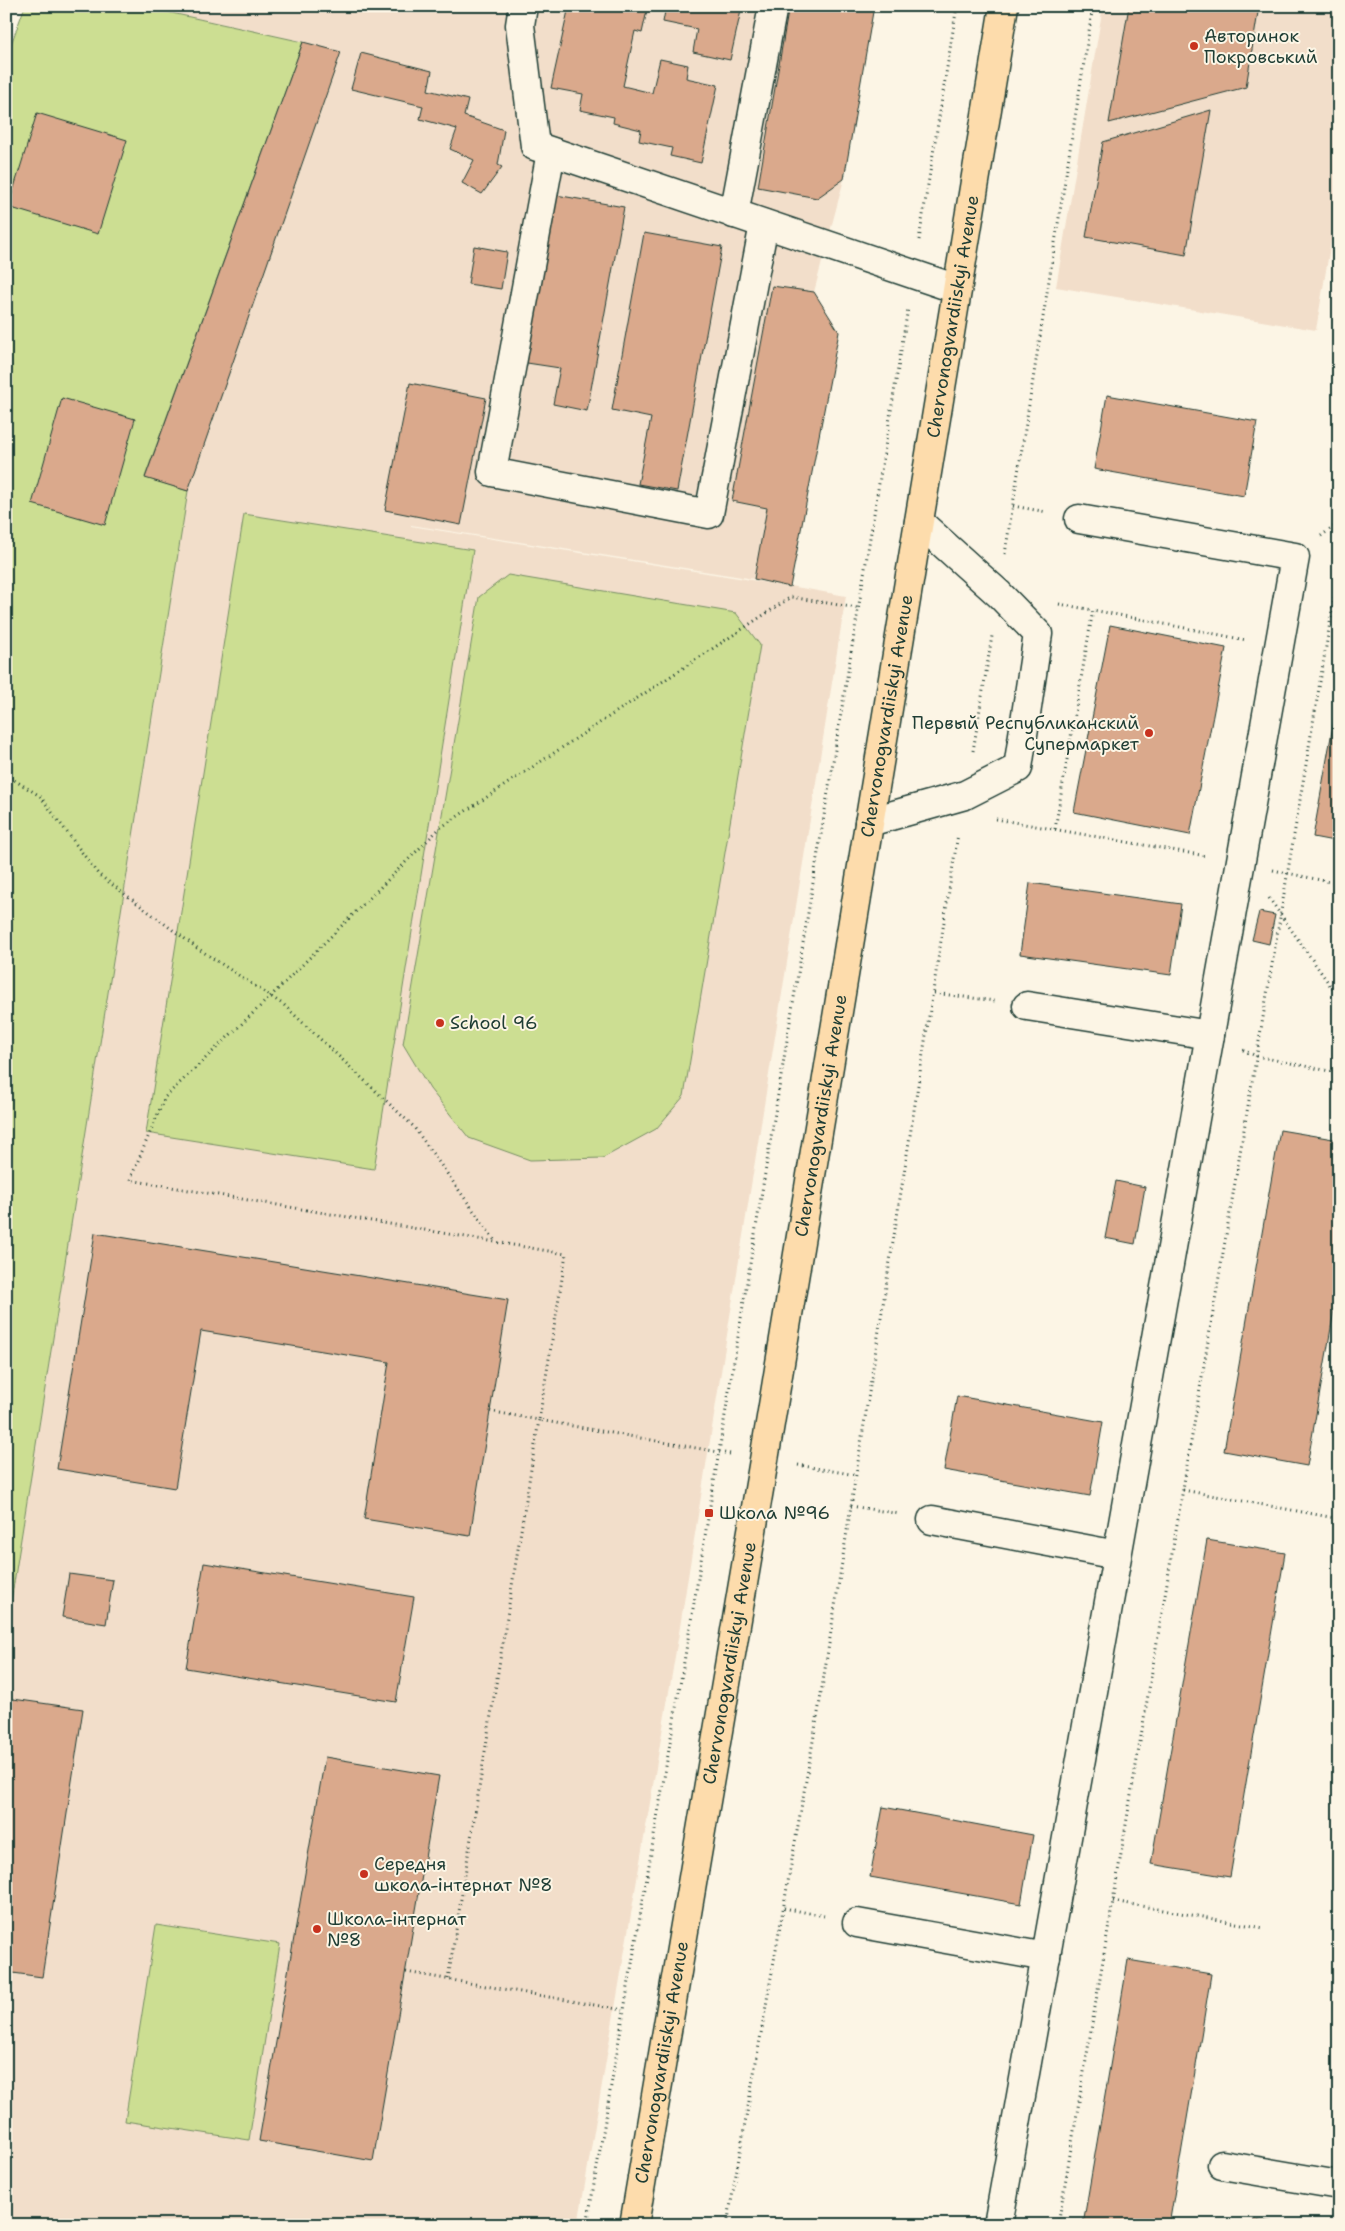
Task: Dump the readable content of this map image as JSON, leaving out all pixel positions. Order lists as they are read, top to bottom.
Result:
{
  "streets": {
    "main road": ["Chervonogvardiiskyi Avenue"]
  },
  "places": {
    "other": [
      "Авторинок Покровський",
      "Первый Республиканский Супермаркет",
      "School 96",
      "Середня школа-інтернат №8",
      "Школа-інтернат №8"
    ],
    "transit": ["Школа №96"]
  }
}
